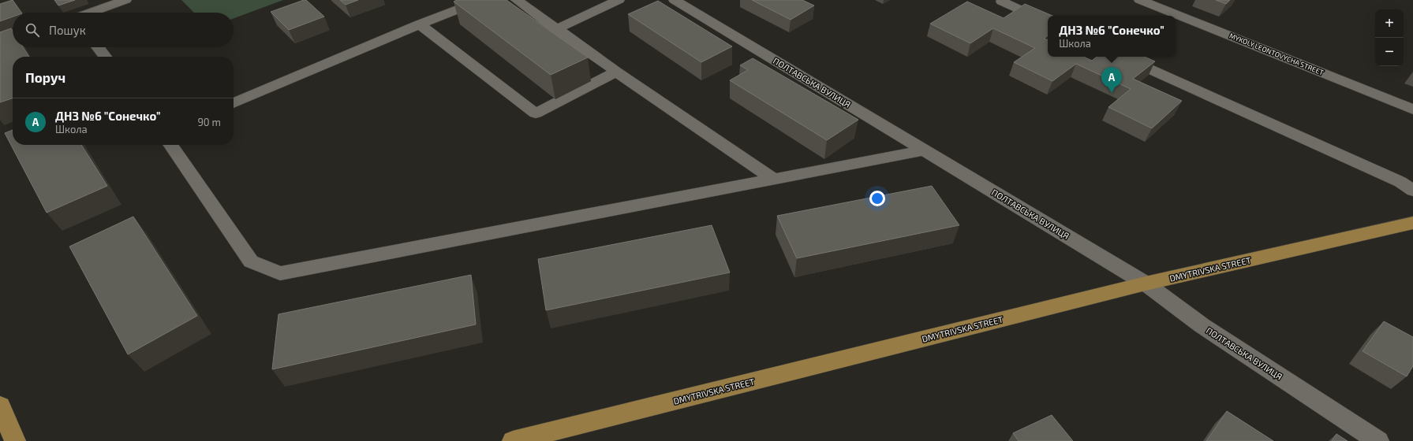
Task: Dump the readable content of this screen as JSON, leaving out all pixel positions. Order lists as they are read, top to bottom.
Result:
{
  "streets": {
    "main road": ["DMYTRIVSKA STREET"],
    "street": ["MYKOLY LEONTOVYCHA STREET", "ПОЛТАВСЬКА ВУЛИЦЯ"]
  },
  "crossings": [
    ["ПОЛТАВСЬКА ВУЛИЦЯ", "DMYTRIVSKA STREET"]
  ],
  "page": {
    "map_buttons": ["+", "−"],
    "search": "Пошук",
    "popup": ["ДНЗ №6 \"Сонечко\"", "Школа"],
    "heading": "Поруч",
    "pins": "A",
    "list": [
      {
        "mark": "A",
        "name": "ДНЗ №6 \"Сонечко\"",
        "note": "Школа",
        "value": "90 m"
      }
    ]
  }
}
